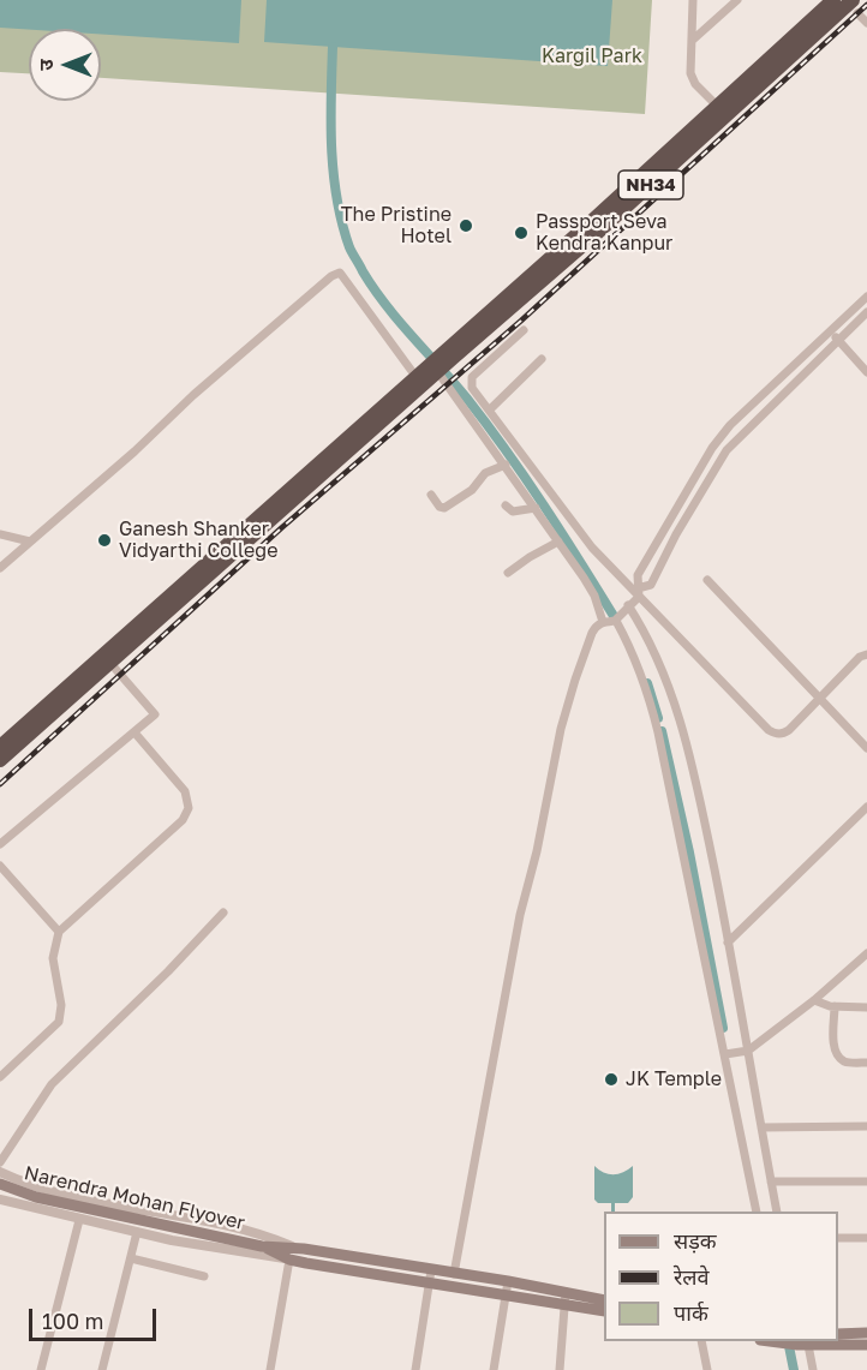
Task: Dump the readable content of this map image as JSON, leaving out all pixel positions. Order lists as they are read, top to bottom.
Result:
{
  "streets": {
    "highway": ["NH34"],
    "main road": ["Narendra Mohan Flyover"]
  },
  "parks": ["Kargil Park"],
  "places": [
    "The Pristine Hotel",
    "Passport Seva Kendra Kanpur",
    "Ganesh Shanker Vidyarthi College",
    "JK Temple"
  ],
  "legend": ["सड़क", "रेलवे", "पार्क"],
  "scale_bar": "100 m",
  "north": "left"
}
